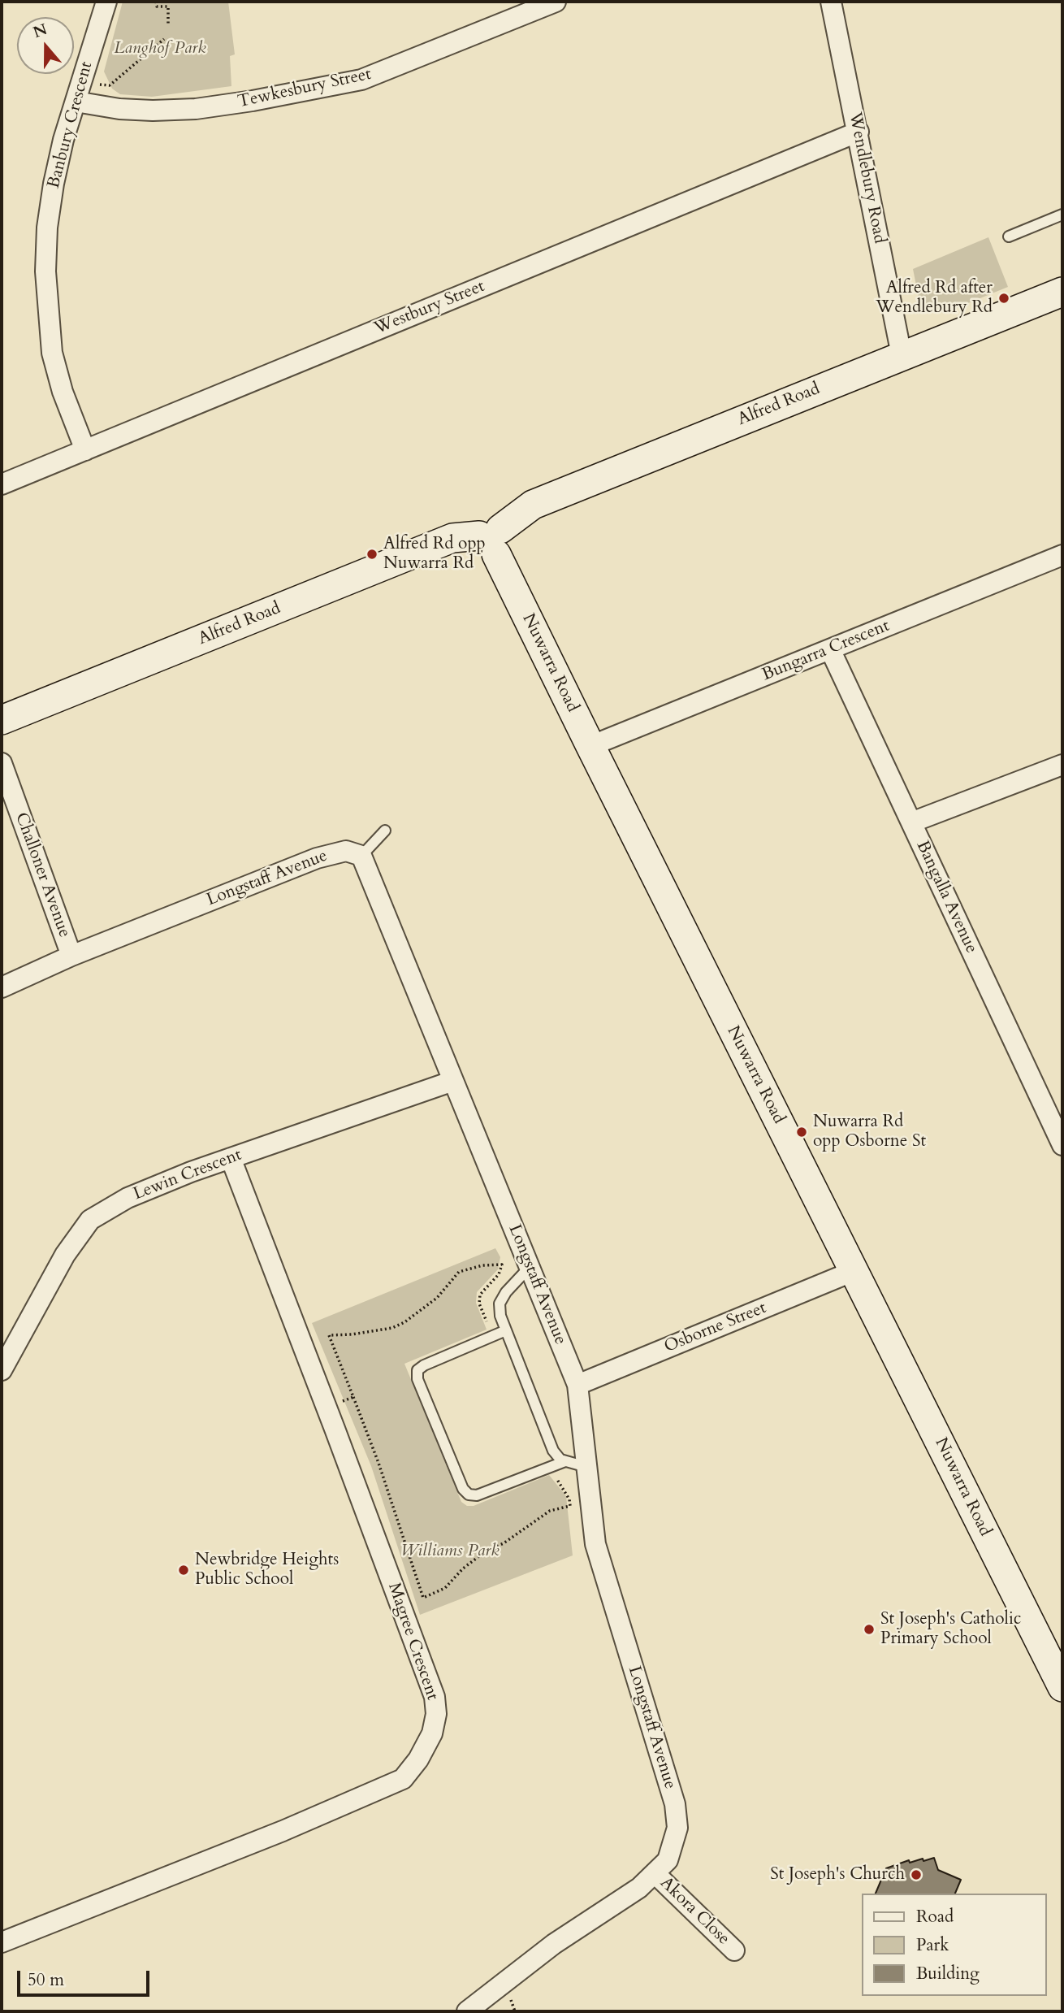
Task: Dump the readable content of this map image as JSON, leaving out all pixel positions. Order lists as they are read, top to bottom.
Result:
{
  "streets": {
    "street": [
      "Tewkesbury Street",
      "Banbury Crescent",
      "Wendlebury Road",
      "Westbury Street",
      "Alfred Road",
      "Bungarra Crescent",
      "Nuwarra Road",
      "Challoner Avenue",
      "Longstaff Avenue",
      "Bangalla Avenue",
      "Lewin Crescent",
      "Osborne Street",
      "Magree Crescent",
      "Akora Close"
    ]
  },
  "crossings": [
    ["Tewkesbury Street", "Banbury Crescent"],
    ["Banbury Crescent", "Westbury Street"],
    ["Wendlebury Road", "Westbury Street"],
    ["Wendlebury Road", "Alfred Road"],
    ["Alfred Road", "Nuwarra Road"],
    ["Bungarra Crescent", "Nuwarra Road"],
    ["Bungarra Crescent", "Bangalla Avenue"],
    ["Nuwarra Road", "Osborne Street"],
    ["Challoner Avenue", "Longstaff Avenue"],
    ["Longstaff Avenue", "Lewin Crescent"],
    ["Longstaff Avenue", "Osborne Street"],
    ["Longstaff Avenue", "Akora Close"],
    ["Lewin Crescent", "Magree Crescent"]
  ],
  "parks": ["Langhof Park", "Williams Park"],
  "places": [
    "Alfred Rd after Wendlebury Rd",
    "Alfred Rd opp Nuwarra Rd",
    "Nuwarra Rd opp Osborne St",
    "Newbridge Heights Public School",
    "St Joseph's Catholic Primary School",
    "St Joseph's Church"
  ],
  "legend": ["Road", "Park", "Building"],
  "scale_bar": "50 m",
  "north": "top"
}
